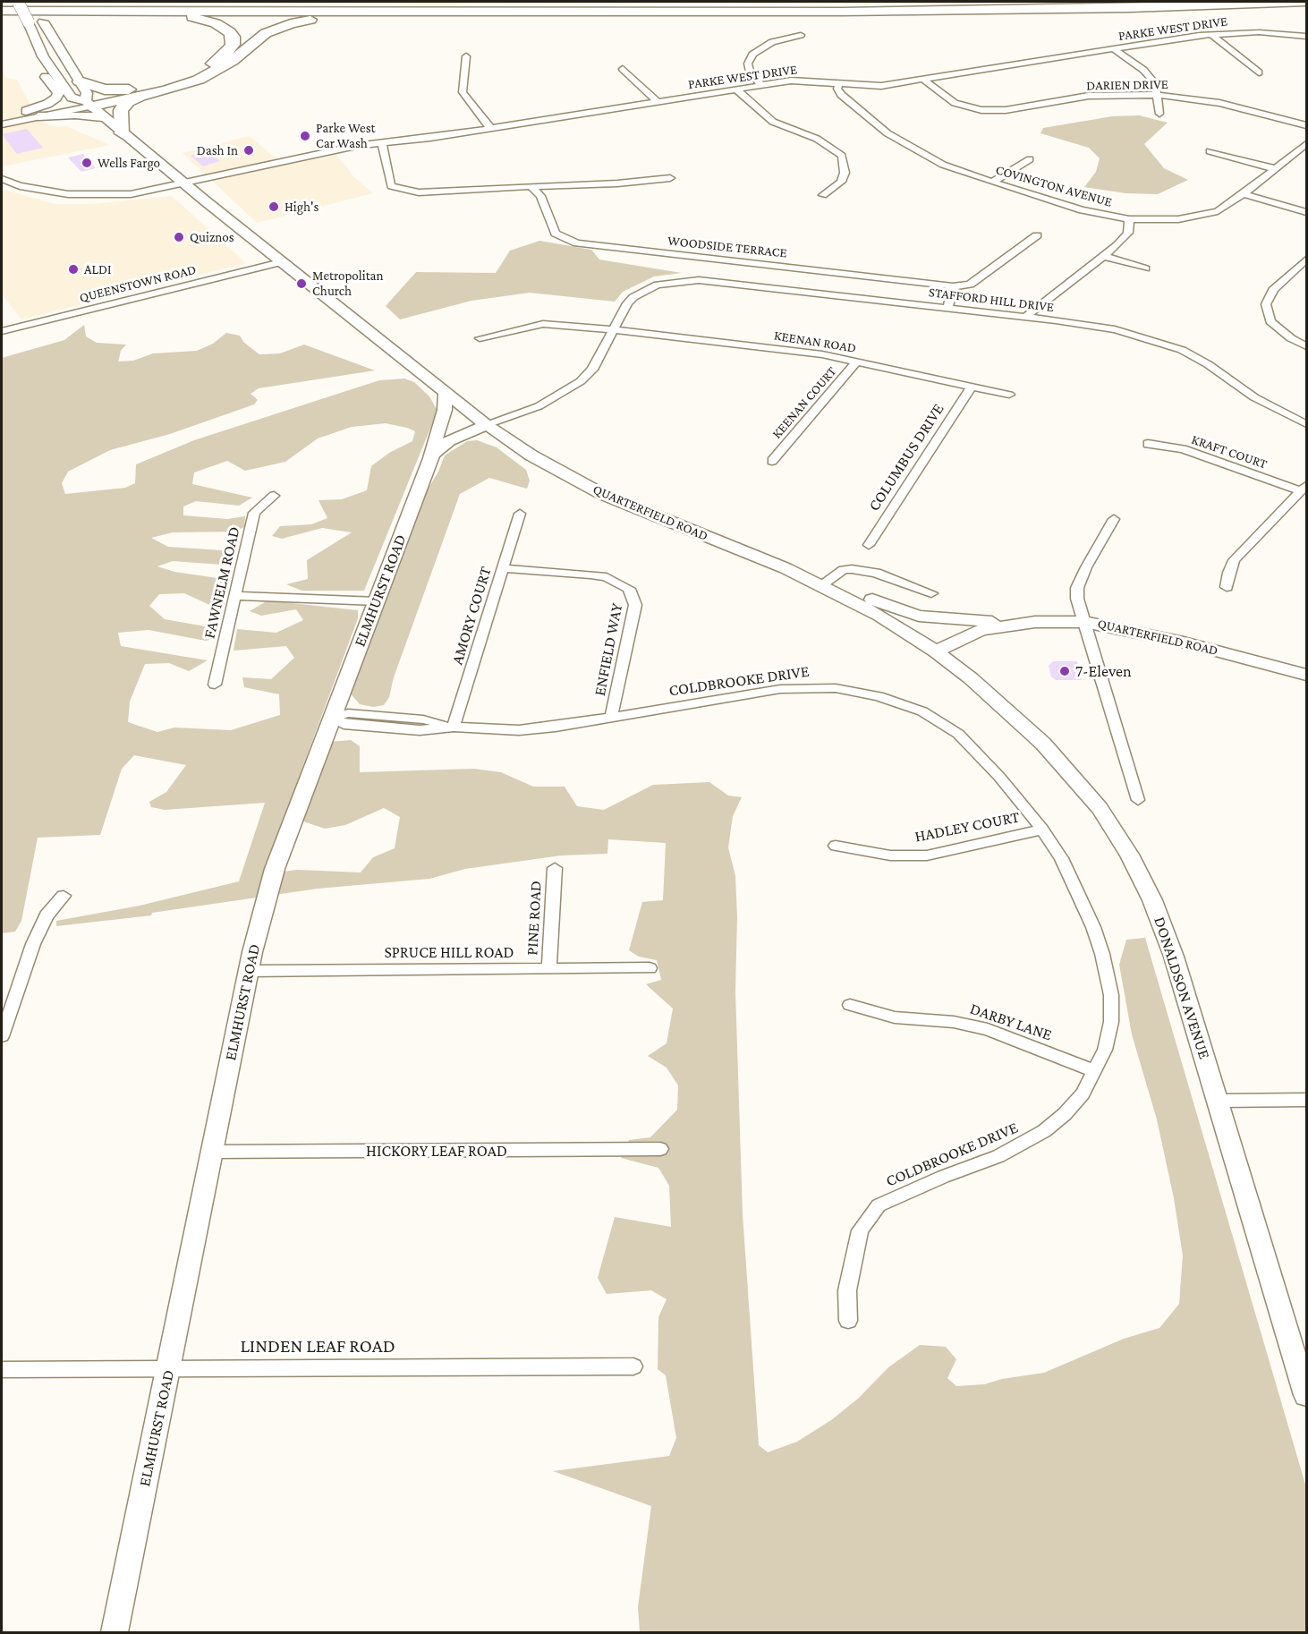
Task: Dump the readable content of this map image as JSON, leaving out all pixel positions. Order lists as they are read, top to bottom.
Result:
{
  "streets": {
    "main road": ["QUARTERFIELD ROAD", "ELMHURST ROAD", "DONALDSON AVENUE"],
    "street": [
      "PARKE WEST DRIVE",
      "DARIEN DRIVE",
      "COVINGTON AVENUE",
      "WOODSIDE TERRACE",
      "QUEENSTOWN ROAD",
      "STAFFORD HILL DRIVE",
      "KEENAN ROAD",
      "KEENAN COURT",
      "KRAFT COURT",
      "COLUMBUS DRIVE",
      "FAWNELM ROAD",
      "AMORY COURT",
      "ENFIELD WAY",
      "COLDBROOKE DRIVE",
      "HADLEY COURT",
      "PINE ROAD",
      "SPRUCE HILL ROAD",
      "DARBY LANE",
      "HICKORY LEAF ROAD",
      "LINDEN LEAF ROAD"
    ]
  },
  "crossings": [
    ["PARKE WEST DRIVE", "DARIEN DRIVE"],
    ["PARKE WEST DRIVE", "COVINGTON AVENUE"],
    ["PARKE WEST DRIVE", "QUARTERFIELD ROAD"],
    ["QUEENSTOWN ROAD", "QUARTERFIELD ROAD"],
    ["STAFFORD HILL DRIVE", "KEENAN ROAD"],
    ["KEENAN ROAD", "KEENAN COURT"],
    ["KEENAN ROAD", "COLUMBUS DRIVE"],
    ["QUARTERFIELD ROAD", "ELMHURST ROAD"],
    ["QUARTERFIELD ROAD", "DONALDSON AVENUE"],
    ["ELMHURST ROAD", "COLDBROOKE DRIVE"],
    ["ELMHURST ROAD", "SPRUCE HILL ROAD"],
    ["ELMHURST ROAD", "HICKORY LEAF ROAD"],
    ["ELMHURST ROAD", "LINDEN LEAF ROAD"],
    ["AMORY COURT", "ENFIELD WAY"],
    ["AMORY COURT", "COLDBROOKE DRIVE"],
    ["ENFIELD WAY", "COLDBROOKE DRIVE"],
    ["COLDBROOKE DRIVE", "HADLEY COURT"],
    ["COLDBROOKE DRIVE", "DARBY LANE"],
    ["PINE ROAD", "SPRUCE HILL ROAD"]
  ],
  "places": [
    "Parke West Car Wash",
    "Dash In",
    "Wells Fargo",
    "High's",
    "Quiznos",
    "ALDI",
    "Metropolitan Church",
    "7-Eleven"
  ]
}
